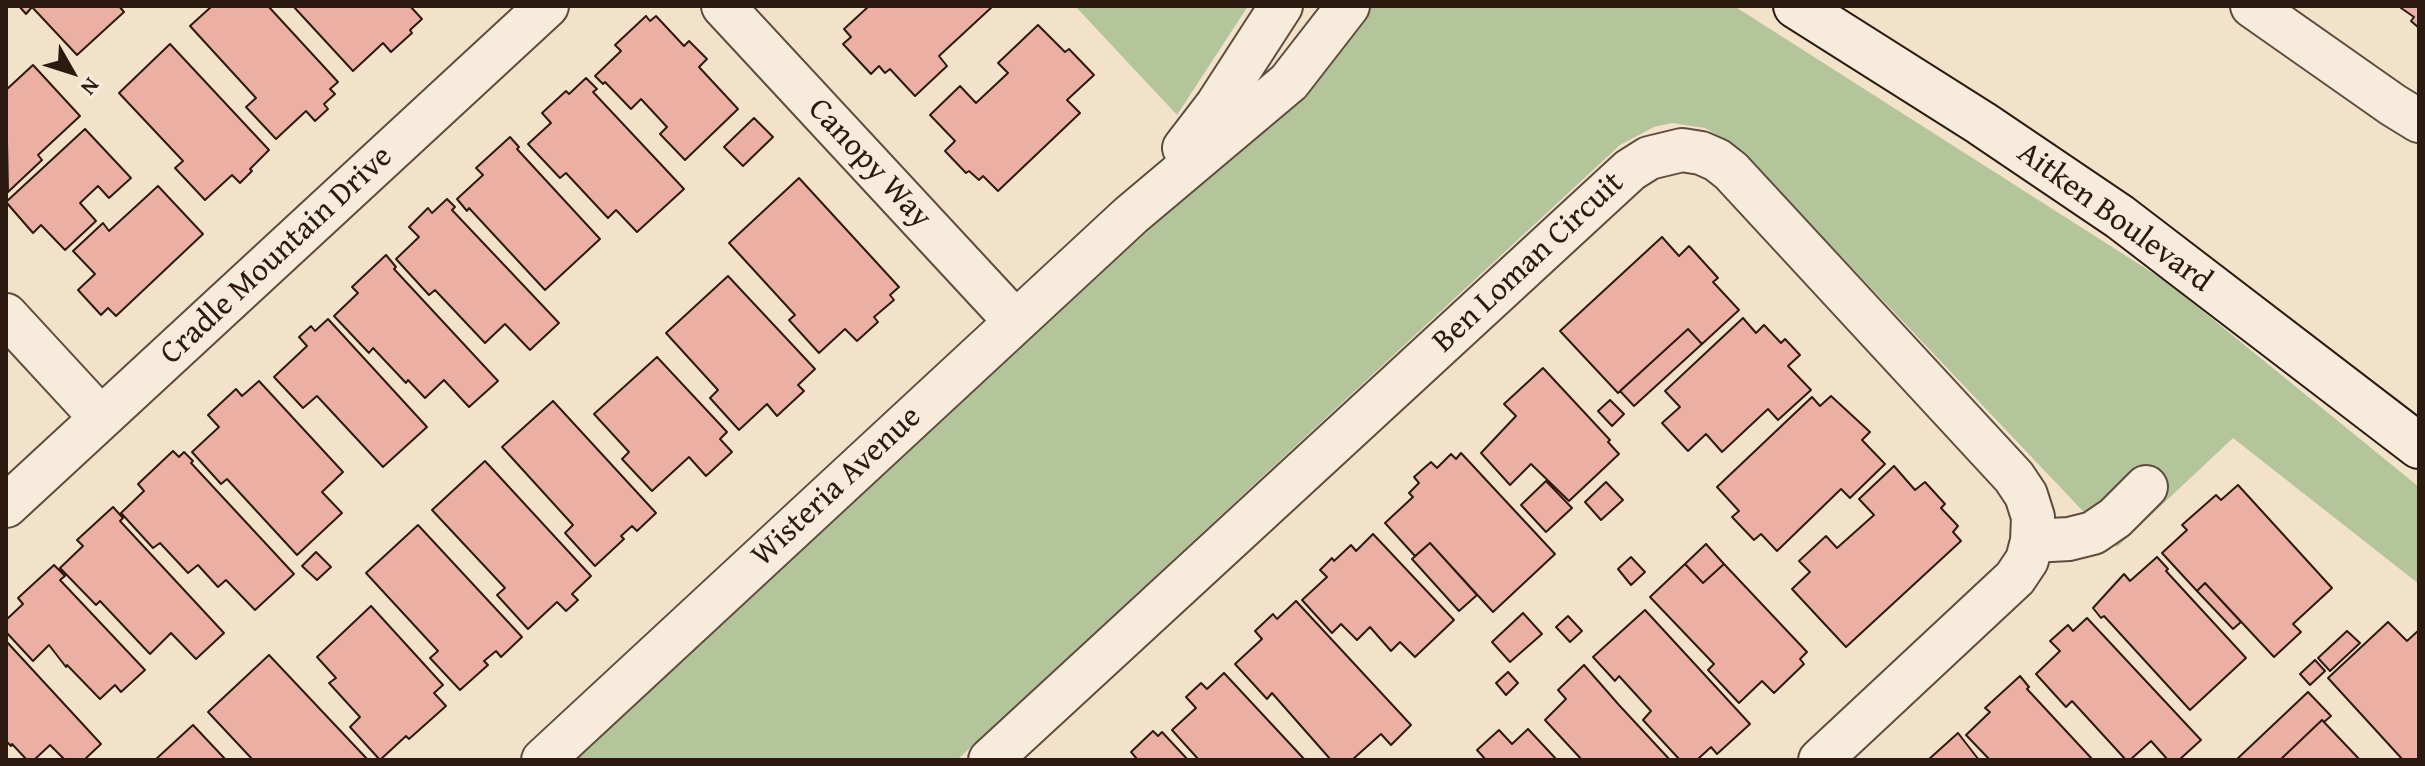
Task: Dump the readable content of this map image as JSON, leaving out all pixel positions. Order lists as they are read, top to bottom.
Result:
{
  "streets": {
    "main road": ["Aitken Boulevard"],
    "street": [
      "Canopy Way",
      "Cradle Mountain Drive",
      "Ben Loman Circuit",
      "Wisteria Avenue"
    ]
  },
  "crossings": [
    ["Canopy Way", "Wisteria Avenue"]
  ],
  "north": "bottom right"
}
